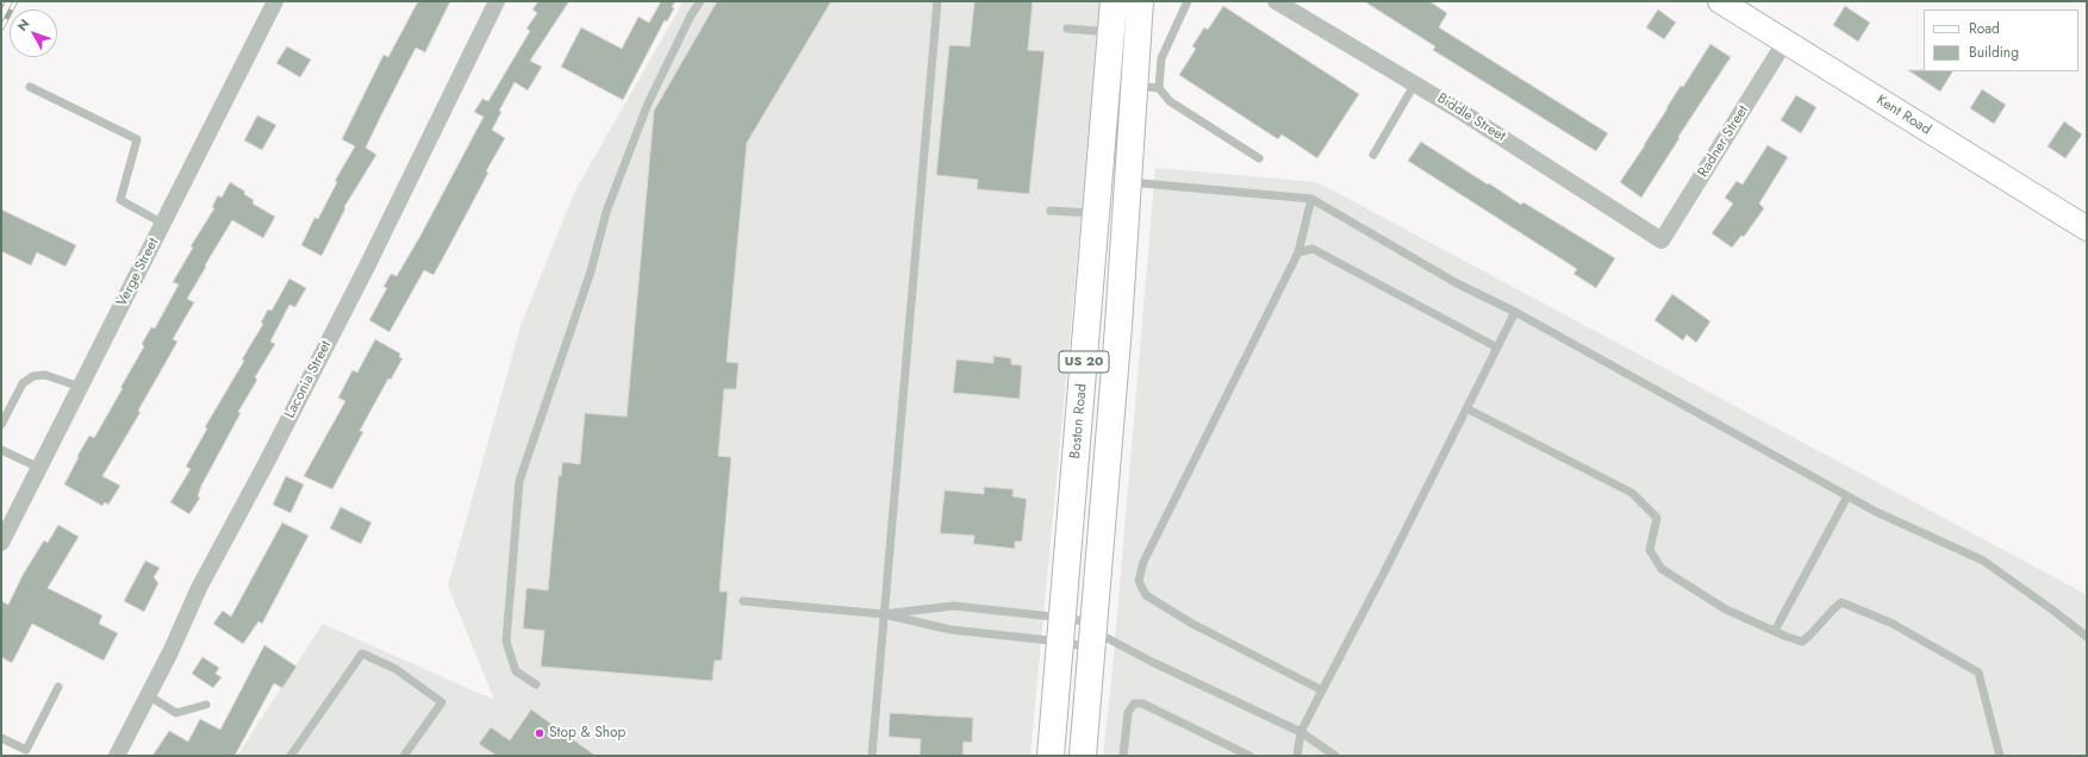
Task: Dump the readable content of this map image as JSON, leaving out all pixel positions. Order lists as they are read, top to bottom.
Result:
{
  "streets": {
    "main road": ["US 20", "Boston Road"],
    "street": [
      "Kent Road",
      "Biddle Street",
      "Radner Street",
      "Verge Street",
      "Laconia Street"
    ]
  },
  "crossings": [
    ["Kent Road", "Radner Street"],
    ["Biddle Street", "Radner Street"]
  ],
  "places": ["Stop & Shop"],
  "legend": ["Road", "Building"],
  "north": "top left"
}
